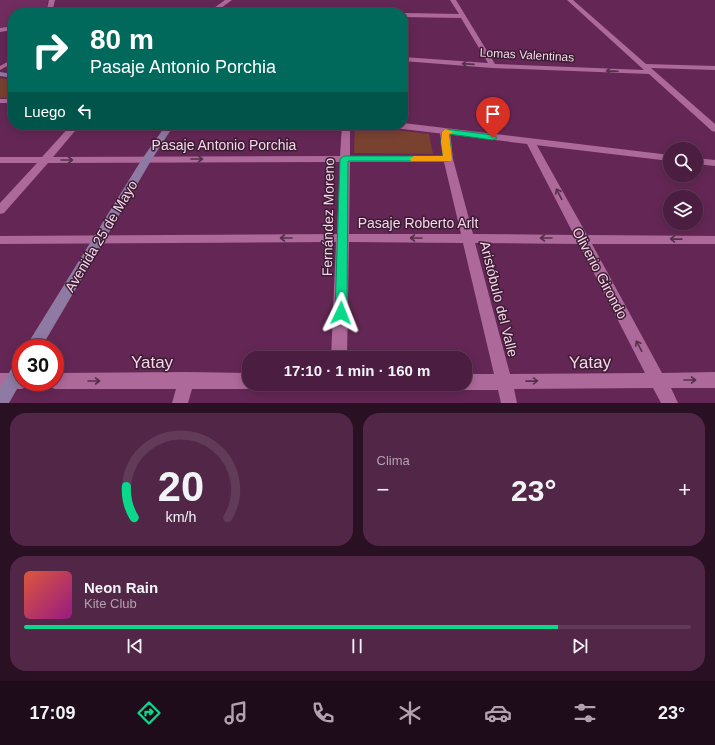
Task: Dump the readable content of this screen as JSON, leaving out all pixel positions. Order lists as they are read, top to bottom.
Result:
{
  "streets": {
    "main road": ["Avenida 25 de Mayo"],
    "street": [
      "Lomas Valentinas",
      "Pasaje Antonio Porchia",
      "Fernández Moreno",
      "Pasaje Roberto Arlt",
      "Oliverio Girondo",
      "Aristóbulo del Valle",
      "Yatay"
    ]
  },
  "crossings": [
    ["Pasaje Antonio Porchia", "Fernández Moreno"],
    ["Pasaje Antonio Porchia", "Avenida 25 de Mayo"],
    ["Pasaje Antonio Porchia", "Aristóbulo del Valle"],
    ["Fernández Moreno", "Pasaje Roberto Arlt"],
    ["Pasaje Roberto Arlt", "Avenida 25 de Mayo"],
    ["Pasaje Roberto Arlt", "Oliverio Girondo"],
    ["Pasaje Roberto Arlt", "Aristóbulo del Valle"],
    ["Oliverio Girondo", "Yatay"],
    ["Aristóbulo del Valle", "Yatay"]
  ],
  "one_way": [
    "Pasaje Antonio Porchia",
    "Pasaje Roberto Arlt",
    "Oliverio Girondo",
    "Yatay"
  ],
  "page": {
    "turn": ["80 m", "Pasaje Antonio Porchia"],
    "then": "Luego",
    "limit": "30",
    "trip": "17:10 · 1 min · 160 m",
    "tile": "Clima",
    "heat": ["−", "23°", "+"],
    "song": ["Neon Rain", "Kite Club"],
    "tabs": ["17:09", "23°"],
    "gauge": ["20", "km/h"]
  }
}
